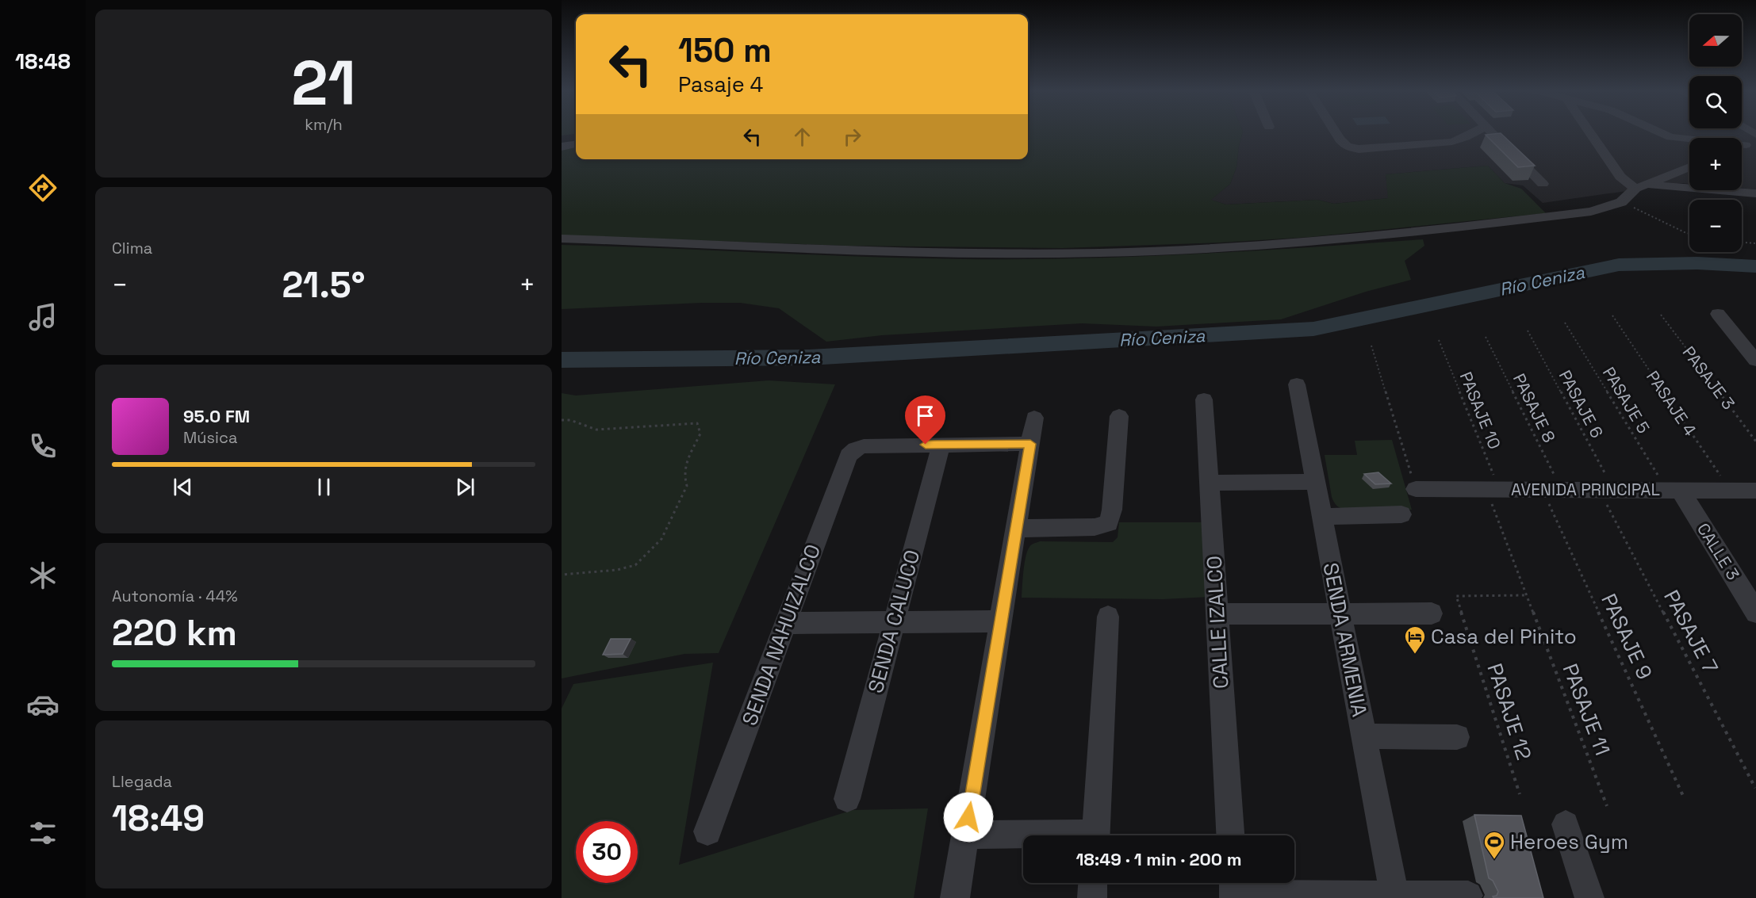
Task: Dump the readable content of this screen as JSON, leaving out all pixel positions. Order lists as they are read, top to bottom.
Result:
{
  "streets": {
    "street": [
      "AVENIDA PRINCIPAL",
      "CALLE 3",
      "SENDA CALUCO",
      "CALLE IZALCO",
      "SENDA NAHUIZALCO",
      "SENDA ARMENIA"
    ],
    "path": [
      "PASAJE 3",
      "PASAJE 5",
      "PASAJE 4",
      "PASAJE 6",
      "PASAJE 8",
      "PASAJE 10",
      "PASAJE 7",
      "PASAJE 9",
      "PASAJE 11",
      "PASAJE 12"
    ]
  },
  "crossings": [
    ["PASAJE 5", "AVENIDA PRINCIPAL"],
    ["PASAJE 5", "CALLE 3"],
    ["PASAJE 4", "AVENIDA PRINCIPAL"],
    ["PASAJE 6", "AVENIDA PRINCIPAL"],
    ["PASAJE 6", "PASAJE 7"],
    ["PASAJE 8", "AVENIDA PRINCIPAL"],
    ["PASAJE 8", "PASAJE 9"],
    ["PASAJE 10", "AVENIDA PRINCIPAL"],
    ["PASAJE 10", "PASAJE 11"],
    ["AVENIDA PRINCIPAL", "CALLE 3"],
    ["AVENIDA PRINCIPAL", "PASAJE 7"],
    ["AVENIDA PRINCIPAL", "PASAJE 9"],
    ["AVENIDA PRINCIPAL", "PASAJE 11"],
    ["SENDA CALUCO", "SENDA NAHUIZALCO"],
    ["PASAJE 11", "PASAJE 12"]
  ],
  "water": ["Río Ceniza"],
  "places": {
    "hotel": ["Casa del Pinito"],
    "sports": ["Heroes Gym"]
  },
  "north": "left",
  "page": {
    "tabs": "18:48",
    "tile": [
      ["21", "km/h"],
      "Clima",
      ["Autonomía · 44%", "220 km"],
      ["Llegada", "18:49"]
    ],
    "map_buttons": ["+", "−"],
    "turn": ["150 m", "Pasaje 4"],
    "heat": ["−", "21.5°", "+"],
    "song": ["95.0 FM", "Música"],
    "limit": "30",
    "trip": "18:49 · 1 min · 200 m"
  }
}
